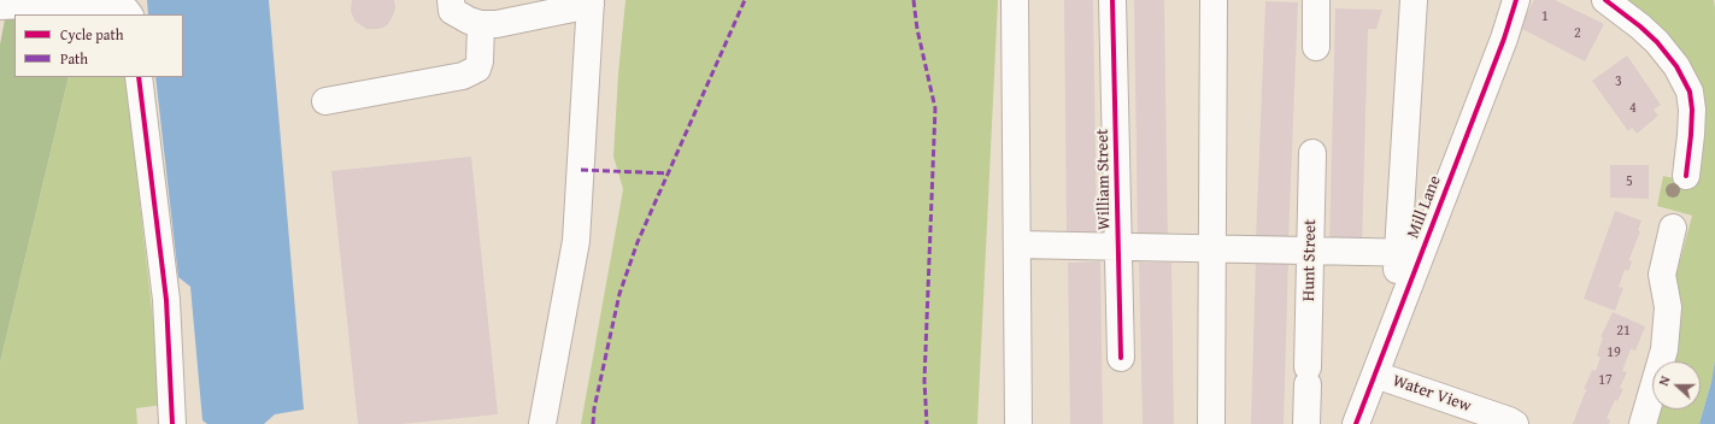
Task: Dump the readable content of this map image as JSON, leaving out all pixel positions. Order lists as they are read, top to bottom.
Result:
{
  "streets": {
    "street": [
      "William Street",
      "Mill Lane",
      "Hunt Street",
      "Water View"
    ]
  },
  "crossings": [
    ["Mill Lane", "Water View"]
  ],
  "house_numbers": [
    "1",
    "2",
    "3",
    "4",
    "5",
    "21",
    "19",
    "17"
  ],
  "legend": ["Cycle path", "Path"],
  "north": "left"
}
